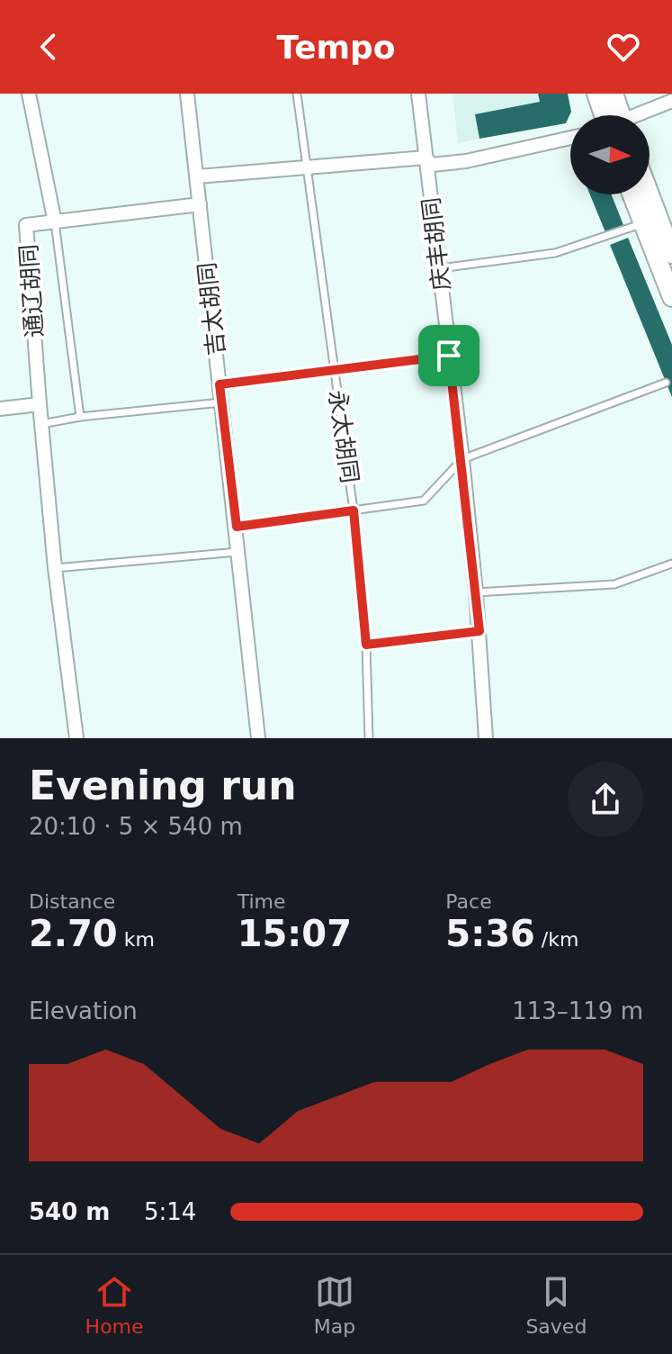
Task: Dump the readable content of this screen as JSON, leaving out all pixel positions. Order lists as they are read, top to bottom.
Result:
{
  "streets": {
    "street": ["庆丰胡同", "通辽胡同", "吉太胡同"],
    "lane": ["永太胡同"]
  },
  "crossings": [
    ["通辽胡同", "吉太胡同"]
  ],
  "north": "right",
  "page": {
    "header": "Tempo",
    "heading": ["Evening run", "20:10 · 5 × 540 m"],
    "stats": [
      ["Distance", "2.70 km"],
      ["Time", "15:07"],
      ["Pace", "5:36 /km"]
    ],
    "chart": ["Elevation", "113–119 m"],
    "list": [
      {
        "name": "540 m",
        "note": "5:14"
      }
    ],
    "tabs": ["Home", "Map", "Saved"]
  }
}
